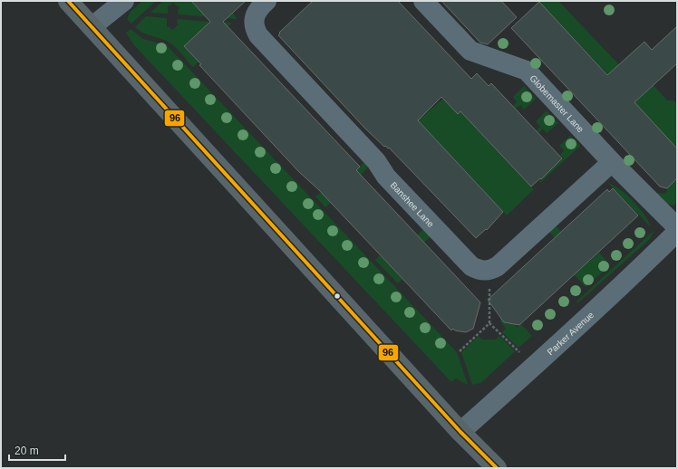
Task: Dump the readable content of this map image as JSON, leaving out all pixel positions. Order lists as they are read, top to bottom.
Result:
{
  "streets": {
    "street": ["Globemaster Lane", "Banshee Lane", "Parker Avenue"]
  },
  "crossings": [
    ["Globemaster Lane", "Banshee Lane"]
  ],
  "lines": ["transit line 96"],
  "scale_bar": "20 m"
}
